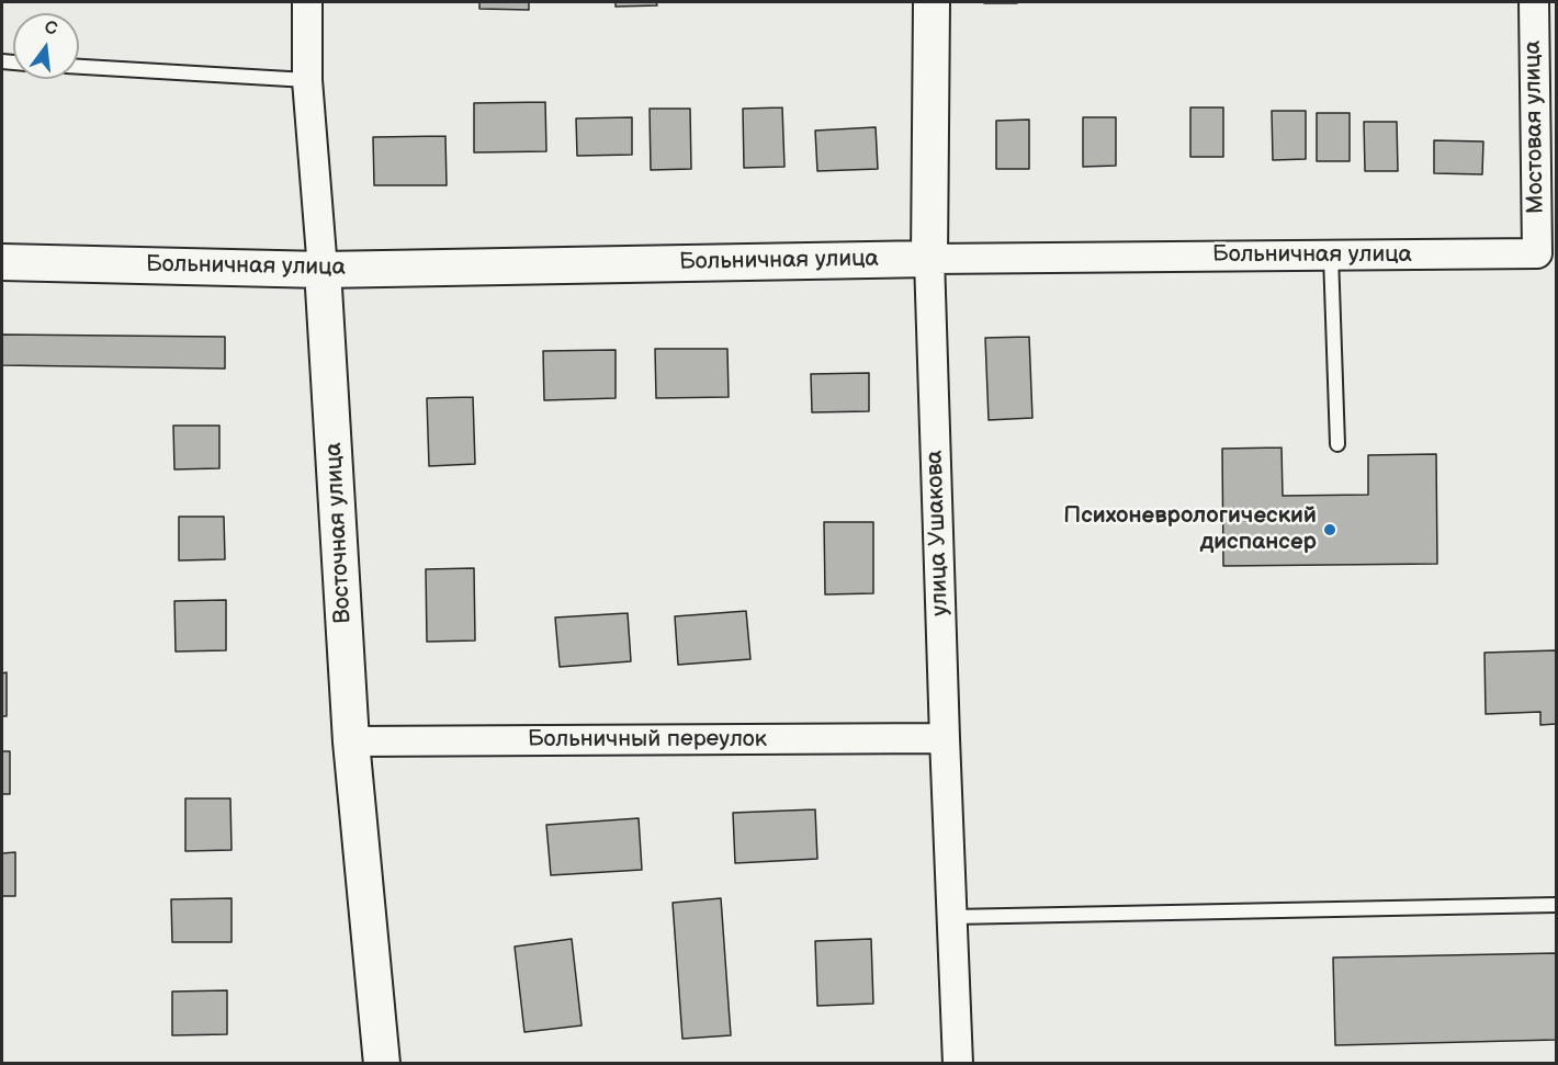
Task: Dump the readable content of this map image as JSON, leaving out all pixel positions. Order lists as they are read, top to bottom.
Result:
{
  "streets": {
    "street": [
      "Мостовая улица",
      "Больничная улица",
      "Восточная улица",
      "улица Ушакова",
      "Больничный переулок"
    ]
  },
  "crossings": [
    ["Мостовая улица", "Больничная улица"],
    ["Больничная улица", "Восточная улица"],
    ["Больничная улица", "улица Ушакова"],
    ["Восточная улица", "Больничный переулок"],
    ["улица Ушакова", "Больничный переулок"]
  ],
  "places": ["Психоневрологический диспансер"],
  "north": "top"
}
